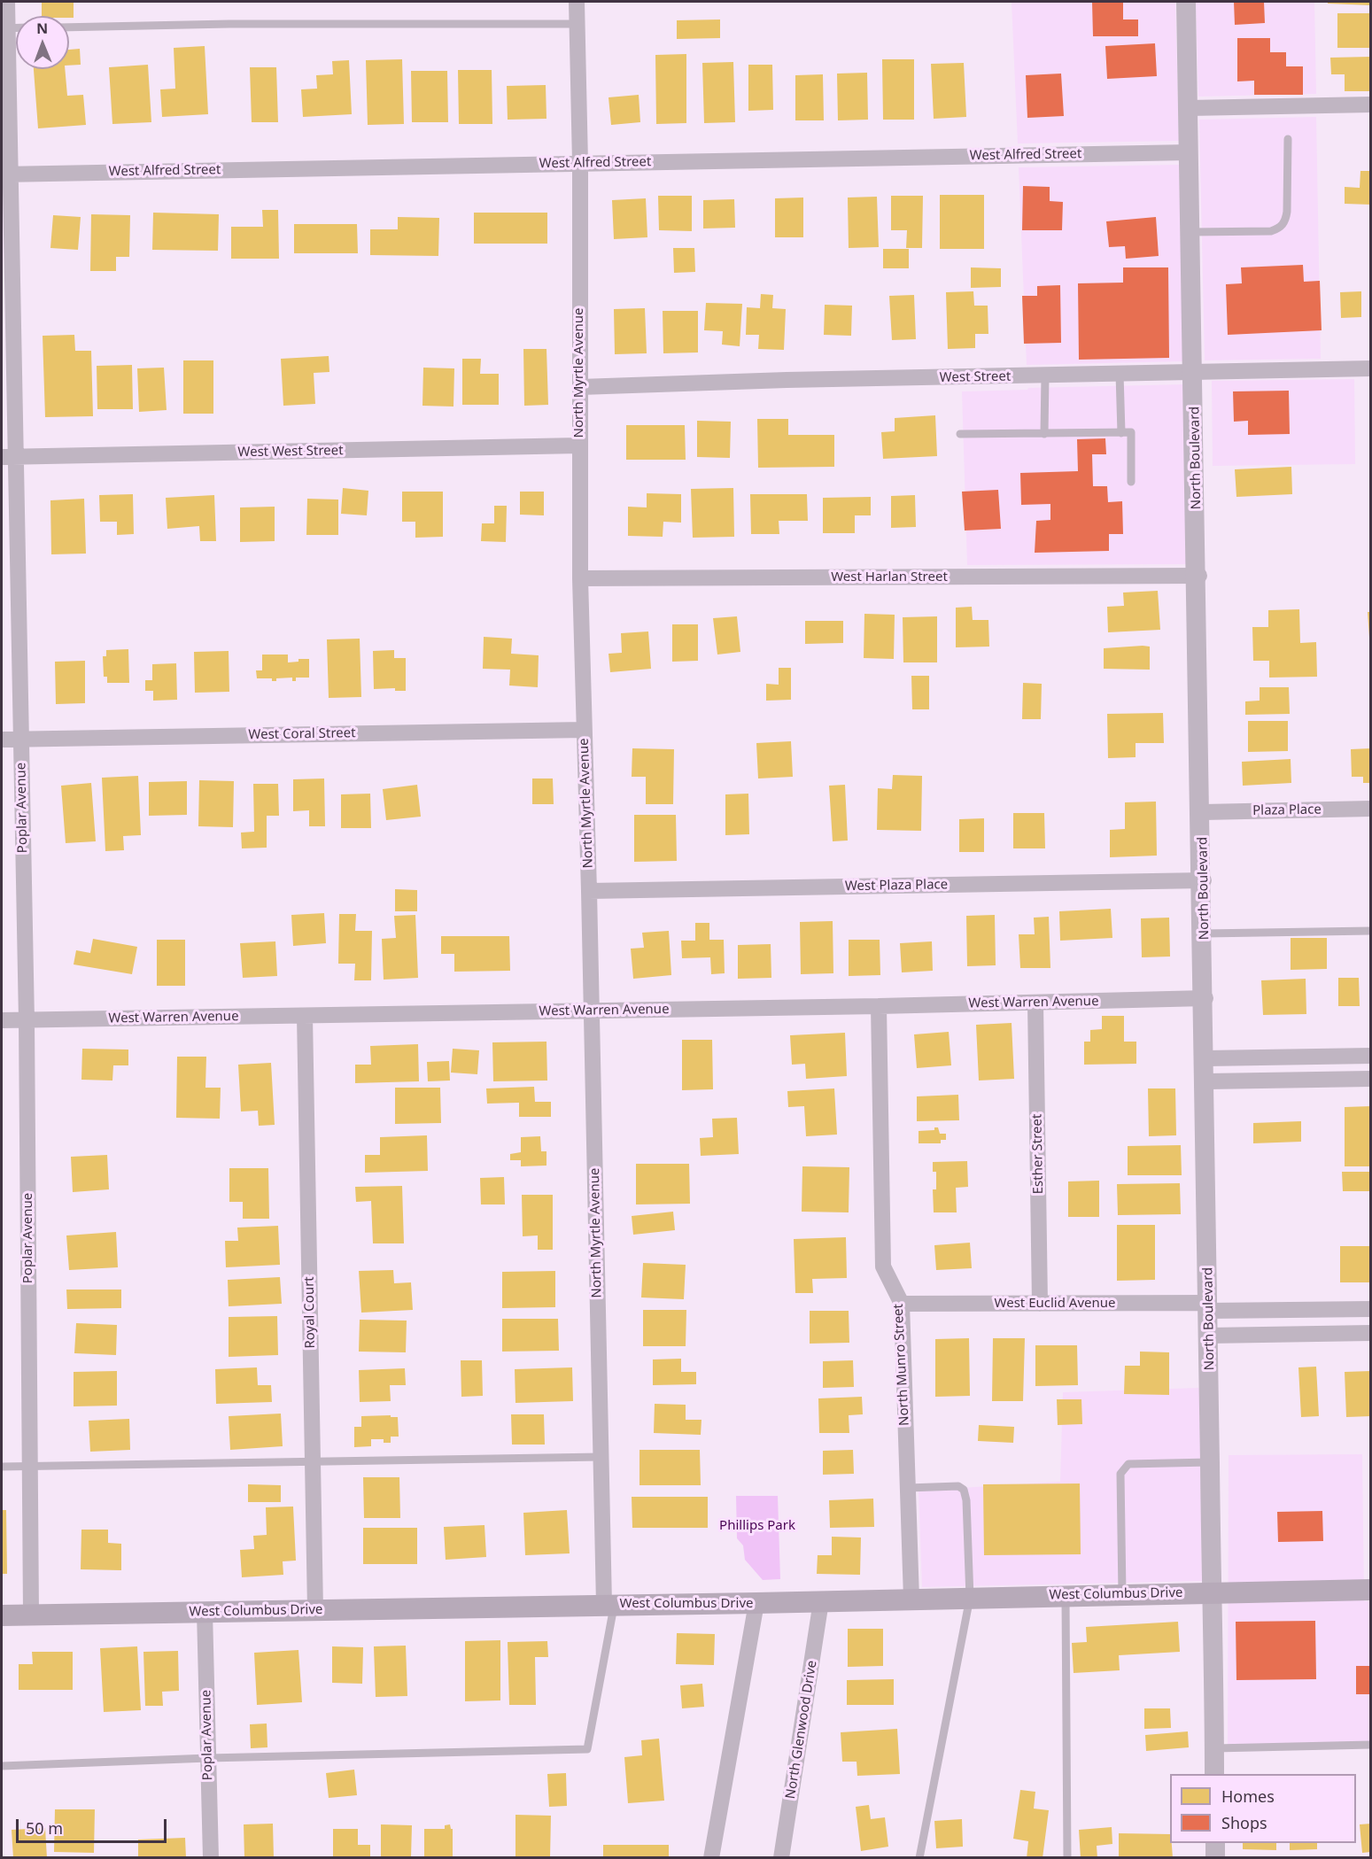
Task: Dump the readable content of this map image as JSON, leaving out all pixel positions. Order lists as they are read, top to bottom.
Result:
{
  "streets": {
    "main road": ["West Columbus Drive"],
    "street": [
      "West Alfred Street",
      "North Myrtle Avenue",
      "West Street",
      "West West Street",
      "North Boulevard",
      "West Harlan Street",
      "West Coral Street",
      "Poplar Avenue",
      "Plaza Place",
      "West Plaza Place",
      "West Warren Avenue",
      "Esther Street",
      "West Euclid Avenue",
      "Royal Court",
      "North Munro Street",
      "North Glenwood Drive"
    ]
  },
  "crossings": [
    ["West Alfred Street", "North Myrtle Avenue"],
    ["West Alfred Street", "North Boulevard"],
    ["West Alfred Street", "Poplar Avenue"],
    ["North Myrtle Avenue", "West Street"],
    ["North Myrtle Avenue", "West West Street"],
    ["North Myrtle Avenue", "West Harlan Street"],
    ["North Myrtle Avenue", "West Coral Street"],
    ["North Myrtle Avenue", "West Plaza Place"],
    ["North Myrtle Avenue", "West Warren Avenue"],
    ["North Myrtle Avenue", "West Columbus Drive"],
    ["West Street", "North Boulevard"],
    ["West West Street", "Poplar Avenue"],
    ["North Boulevard", "West Harlan Street"],
    ["North Boulevard", "Plaza Place"],
    ["North Boulevard", "West Plaza Place"],
    ["North Boulevard", "West Warren Avenue"],
    ["North Boulevard", "West Euclid Avenue"],
    ["North Boulevard", "West Columbus Drive"],
    ["West Coral Street", "Poplar Avenue"],
    ["Poplar Avenue", "West Warren Avenue"],
    ["Poplar Avenue", "West Columbus Drive"],
    ["West Warren Avenue", "Esther Street"],
    ["West Warren Avenue", "Royal Court"],
    ["West Warren Avenue", "North Munro Street"],
    ["Esther Street", "West Euclid Avenue"],
    ["West Euclid Avenue", "North Munro Street"],
    ["Royal Court", "West Columbus Drive"],
    ["North Munro Street", "West Columbus Drive"],
    ["West Columbus Drive", "North Glenwood Drive"]
  ],
  "parks": ["Phillips Park"],
  "legend": ["Homes", "Shops"],
  "scale_bar": "50 m",
  "north": "top"
}
